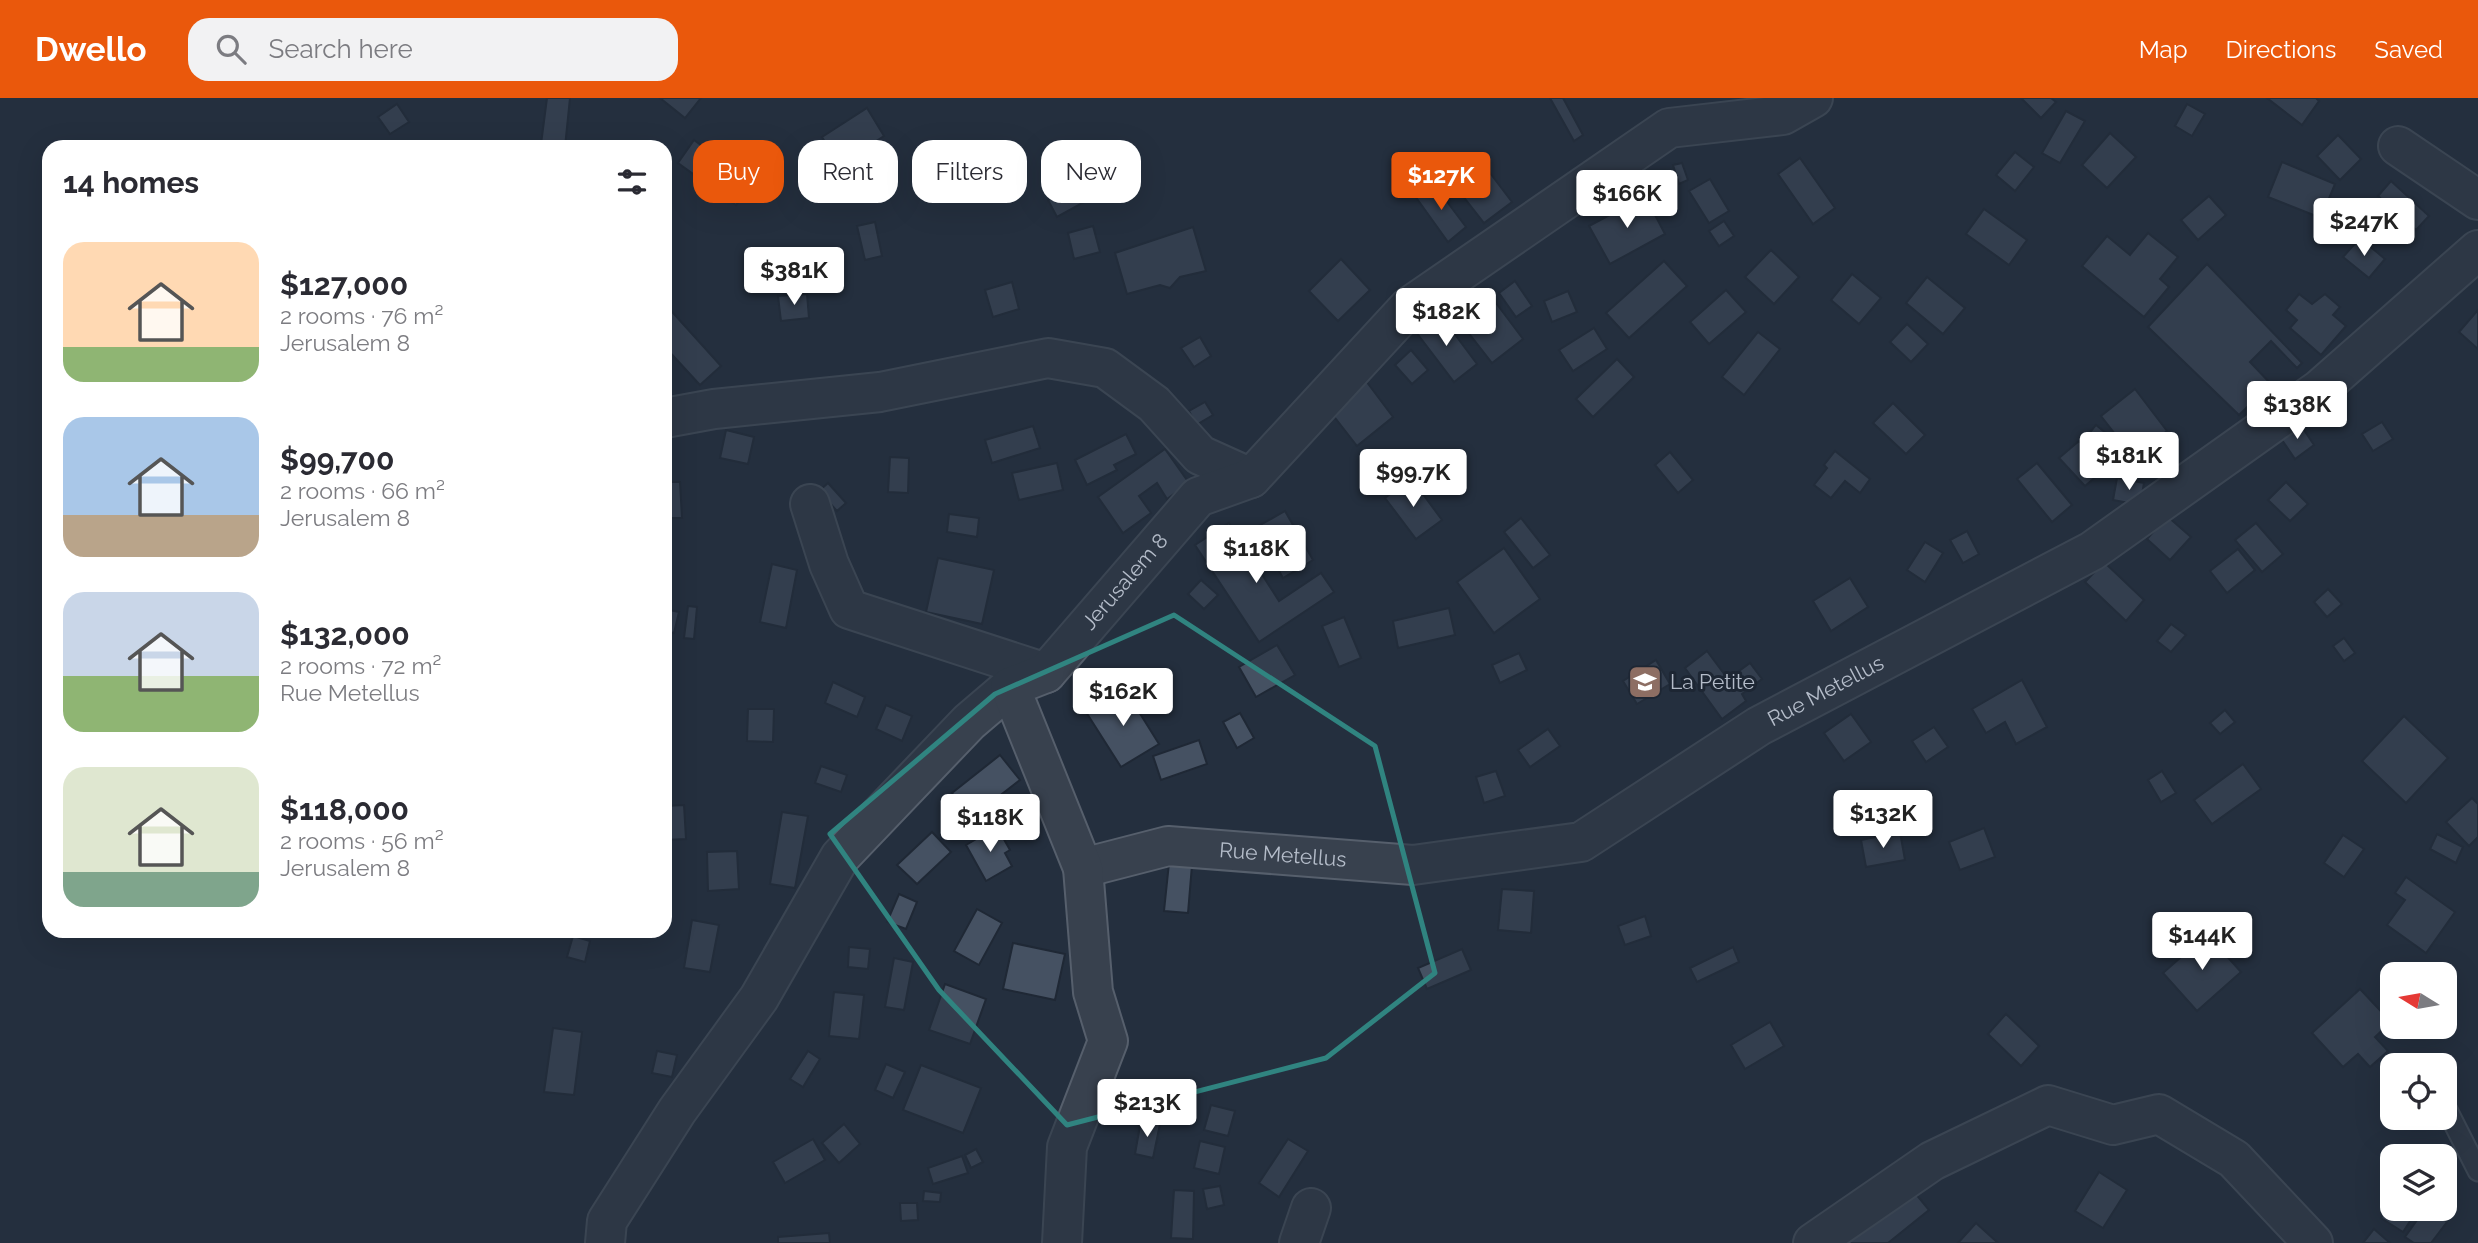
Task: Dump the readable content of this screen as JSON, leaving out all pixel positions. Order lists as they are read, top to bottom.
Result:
{
  "streets": {
    "street": ["Jerusalem 8", "Rue Metellus"]
  },
  "places": {
    "school or university": ["La Petite"]
  },
  "north": "left",
  "page": {
    "header": "Dwello",
    "search": "Search here",
    "nav": ["Map", "Directions", "Saved"],
    "chip": [
      "Buy",
      "Rent",
      "Filters",
      "New"
    ],
    "heading": "14 homes",
    "price": [
      "$127K",
      "$166K",
      "$247K",
      "$381K",
      "$182K",
      "$138K",
      "$181K",
      "$99.7K",
      "$118K",
      "$162K",
      "$132K",
      "$118K",
      "$144K",
      "$213K"
    ],
    "list": [
      {
        "name": "$127,000",
        "note": "2 rooms · 76 m² · Jerusalem 8"
      },
      {
        "name": "$99,700",
        "note": "2 rooms · 66 m² · Jerusalem 8"
      },
      {
        "name": "$132,000",
        "note": "2 rooms · 72 m² · Rue Metellus"
      },
      {
        "name": "$118,000",
        "note": "2 rooms · 56 m² · Jerusalem 8"
      }
    ]
  }
}
